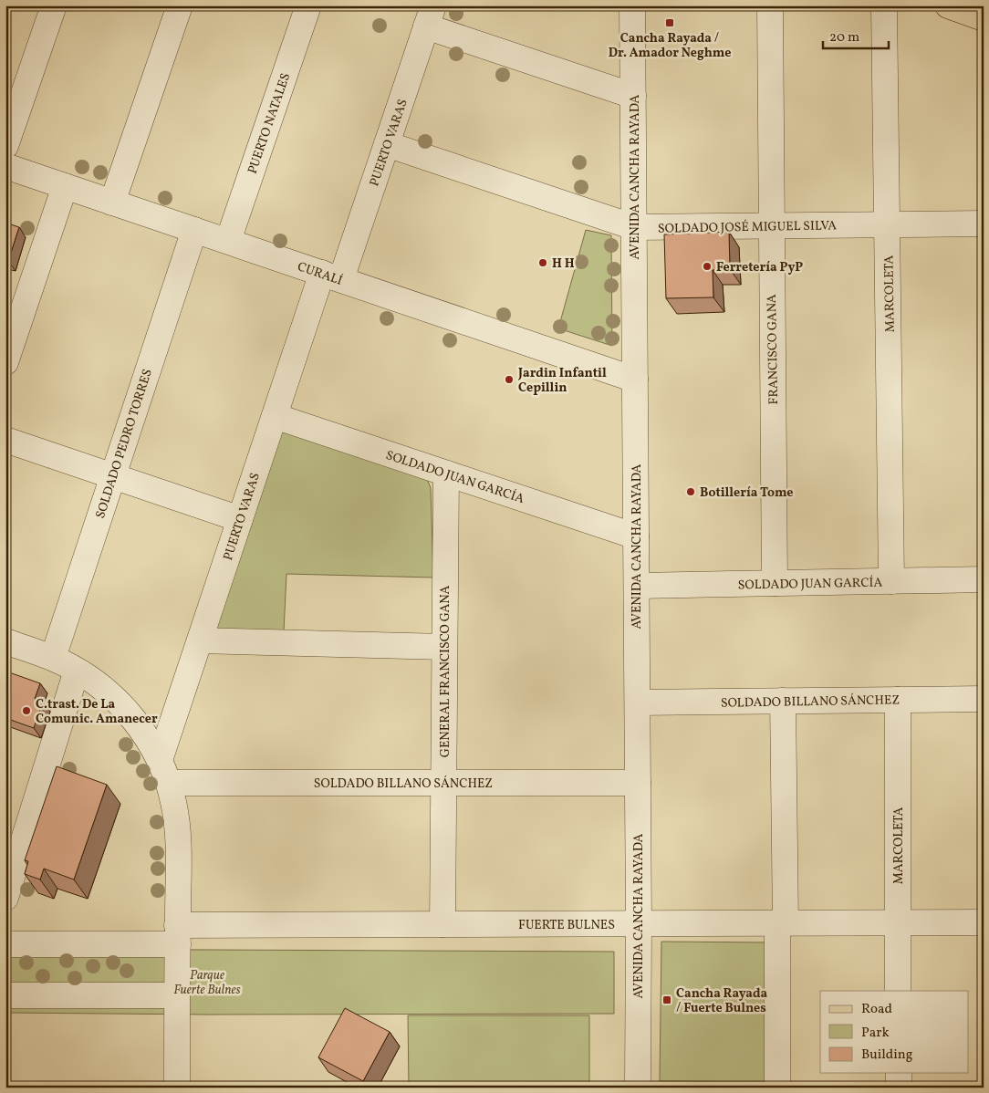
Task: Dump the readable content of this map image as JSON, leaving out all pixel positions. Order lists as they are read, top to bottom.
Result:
{
  "streets": {
    "street": [
      "PUERTO NATALES",
      "PUERTO VARAS",
      "AVENIDA CANCHA RAYADA",
      "SOLDADO JOSÉ MIGUEL SILVA",
      "CURALÍ",
      "MARCOLETA",
      "FRANCISCO GANA",
      "SOLDADO PEDRO TORRES",
      "SOLDADO JUAN GARCÍA",
      "GENERAL FRANCISCO GANA",
      "SOLDADO BILLANO SÁNCHEZ",
      "FUERTE BULNES"
    ]
  },
  "crossings": [
    ["PUERTO NATALES", "CURALÍ"],
    ["PUERTO VARAS", "SOLDADO JOSÉ MIGUEL SILVA"],
    ["PUERTO VARAS", "CURALÍ"],
    ["PUERTO VARAS", "SOLDADO JUAN GARCÍA"],
    ["AVENIDA CANCHA RAYADA", "SOLDADO JOSÉ MIGUEL SILVA"],
    ["AVENIDA CANCHA RAYADA", "CURALÍ"],
    ["AVENIDA CANCHA RAYADA", "SOLDADO JUAN GARCÍA"],
    ["AVENIDA CANCHA RAYADA", "SOLDADO BILLANO SÁNCHEZ"],
    ["AVENIDA CANCHA RAYADA", "FUERTE BULNES"],
    ["SOLDADO JOSÉ MIGUEL SILVA", "MARCOLETA"],
    ["SOLDADO JOSÉ MIGUEL SILVA", "FRANCISCO GANA"],
    ["CURALÍ", "SOLDADO PEDRO TORRES"],
    ["MARCOLETA", "SOLDADO JUAN GARCÍA"],
    ["MARCOLETA", "SOLDADO BILLANO SÁNCHEZ"],
    ["MARCOLETA", "FUERTE BULNES"],
    ["FRANCISCO GANA", "SOLDADO JUAN GARCÍA"],
    ["SOLDADO JUAN GARCÍA", "GENERAL FRANCISCO GANA"],
    ["GENERAL FRANCISCO GANA", "SOLDADO BILLANO SÁNCHEZ"],
    ["GENERAL FRANCISCO GANA", "FUERTE BULNES"]
  ],
  "parks": ["Parque Fuerte Bulnes"],
  "places": {
    "transit": ["Cancha Rayada / Dr. Amador Neghme", "Cancha Rayada / Fuerte Bulnes"],
    "other": [
      "H H",
      "Ferretería PyP",
      "Jardin Infantil Cepillin",
      "Botillería Tome",
      "C.trast. De La Comunic. Amanecer"
    ]
  },
  "legend": ["Road", "Park", "Building"],
  "scale_bar": "20 m"
}
